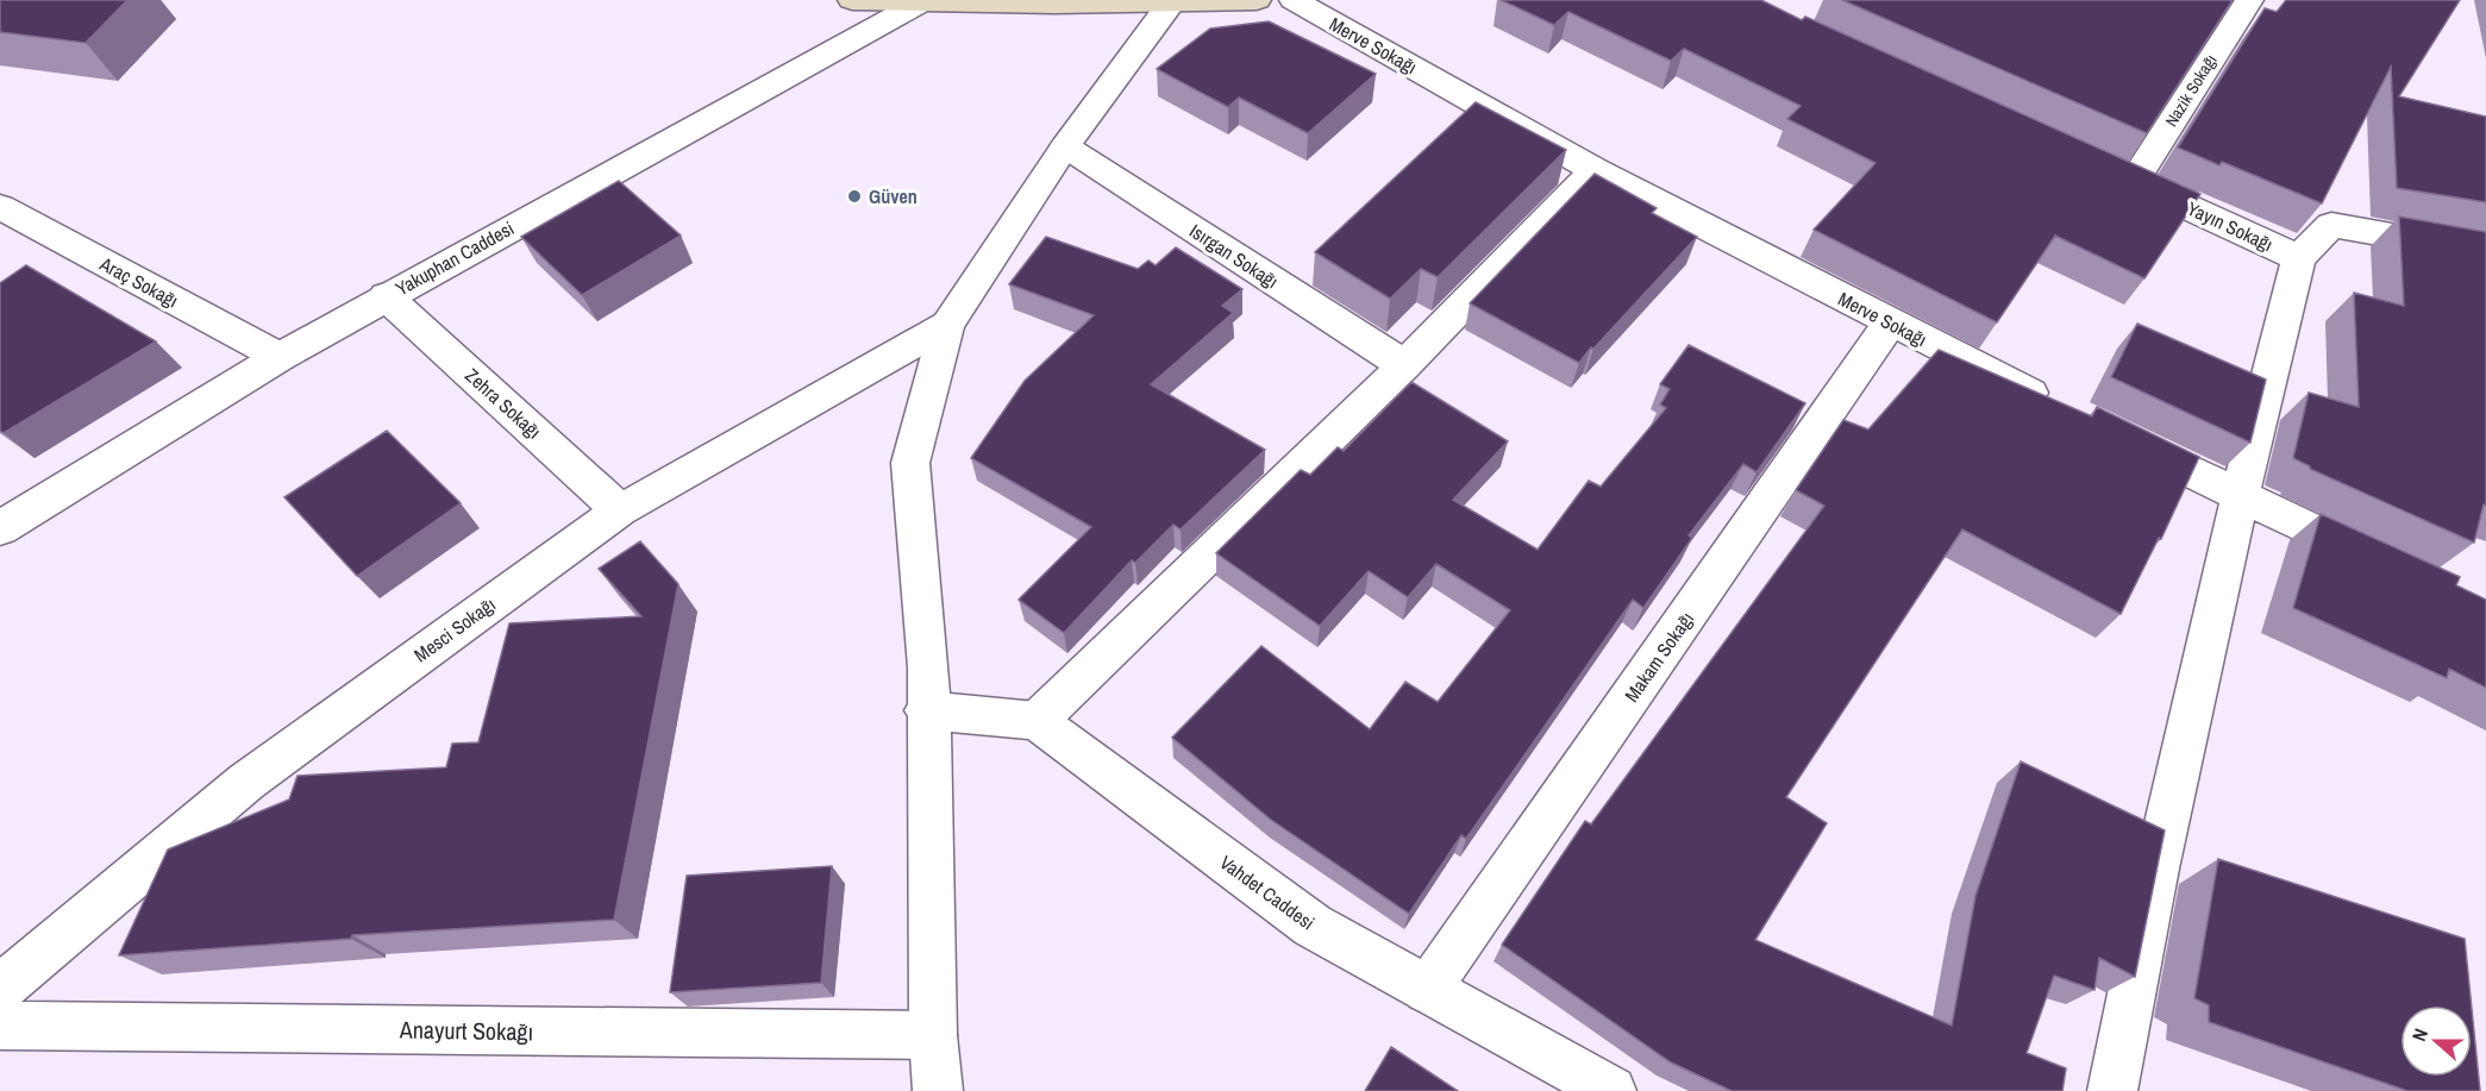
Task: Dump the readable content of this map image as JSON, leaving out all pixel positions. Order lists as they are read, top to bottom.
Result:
{
  "streets": {
    "street": [
      "Merve Sokağı",
      "Nazik Sokağı",
      "Yayın Sokağı",
      "Isırgan Sokağı",
      "Yakuphan Caddesi",
      "Araç Sokağı",
      "Zehra Sokağı",
      "Mesci Sokağı",
      "Makam Sokağı",
      "Vahdet Caddesi",
      "Anayurt Sokağı"
    ]
  },
  "crossings": [
    ["Merve Sokağı", "Makam Sokağı"],
    ["Nazik Sokağı", "Yayın Sokağı"],
    ["Yakuphan Caddesi", "Araç Sokağı"],
    ["Yakuphan Caddesi", "Zehra Sokağı"],
    ["Zehra Sokağı", "Mesci Sokağı"],
    ["Makam Sokağı", "Vahdet Caddesi"]
  ],
  "places": ["Güven"],
  "north": "left"
}
